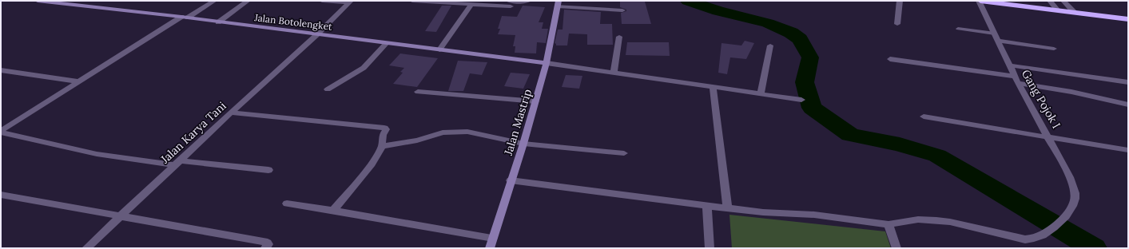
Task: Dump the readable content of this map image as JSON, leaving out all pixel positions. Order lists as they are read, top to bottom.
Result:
{
  "streets": {
    "street": [
      "Jalan Botolengket",
      "Gang Pojok I",
      "Jalan Mastrip",
      "Jalan Karya Tani"
    ]
  },
  "crossings": [
    ["Jalan Botolengket", "Jalan Mastrip"],
    ["Jalan Botolengket", "Jalan Karya Tani"]
  ]
}
